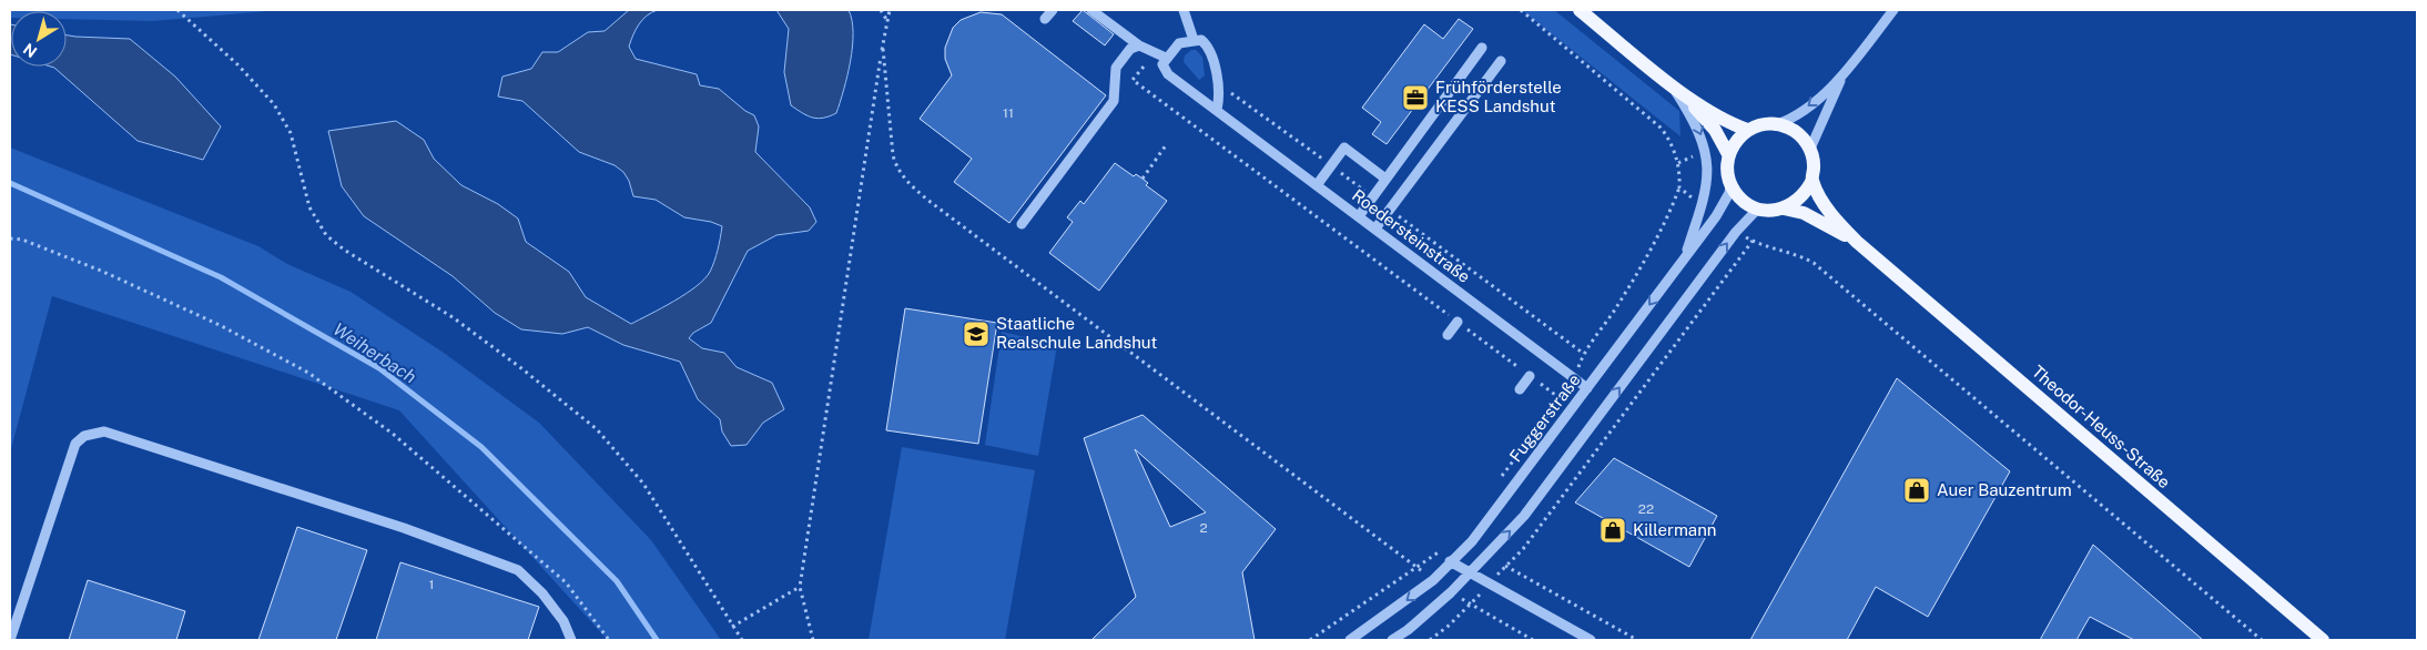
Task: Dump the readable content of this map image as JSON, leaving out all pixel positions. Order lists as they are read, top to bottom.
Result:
{
  "streets": {
    "main road": ["Theodor-Heuss-Straße"],
    "street": ["Roedersteinstraße", "Fuggerstraße"]
  },
  "crossings": [
    ["Roedersteinstraße", "Fuggerstraße"],
    ["Fuggerstraße", "Theodor-Heuss-Straße"]
  ],
  "water": ["Weiherbach"],
  "places": {
    "office": ["Frühförderstelle KESS Landshut"],
    "school or university": ["Staatliche Realschule Landshut"],
    "shop": ["Auer Bauzentrum", "Killermann"]
  },
  "house_numbers": [
    "11",
    "22",
    "2",
    "1"
  ],
  "north": "bottom left"
}
